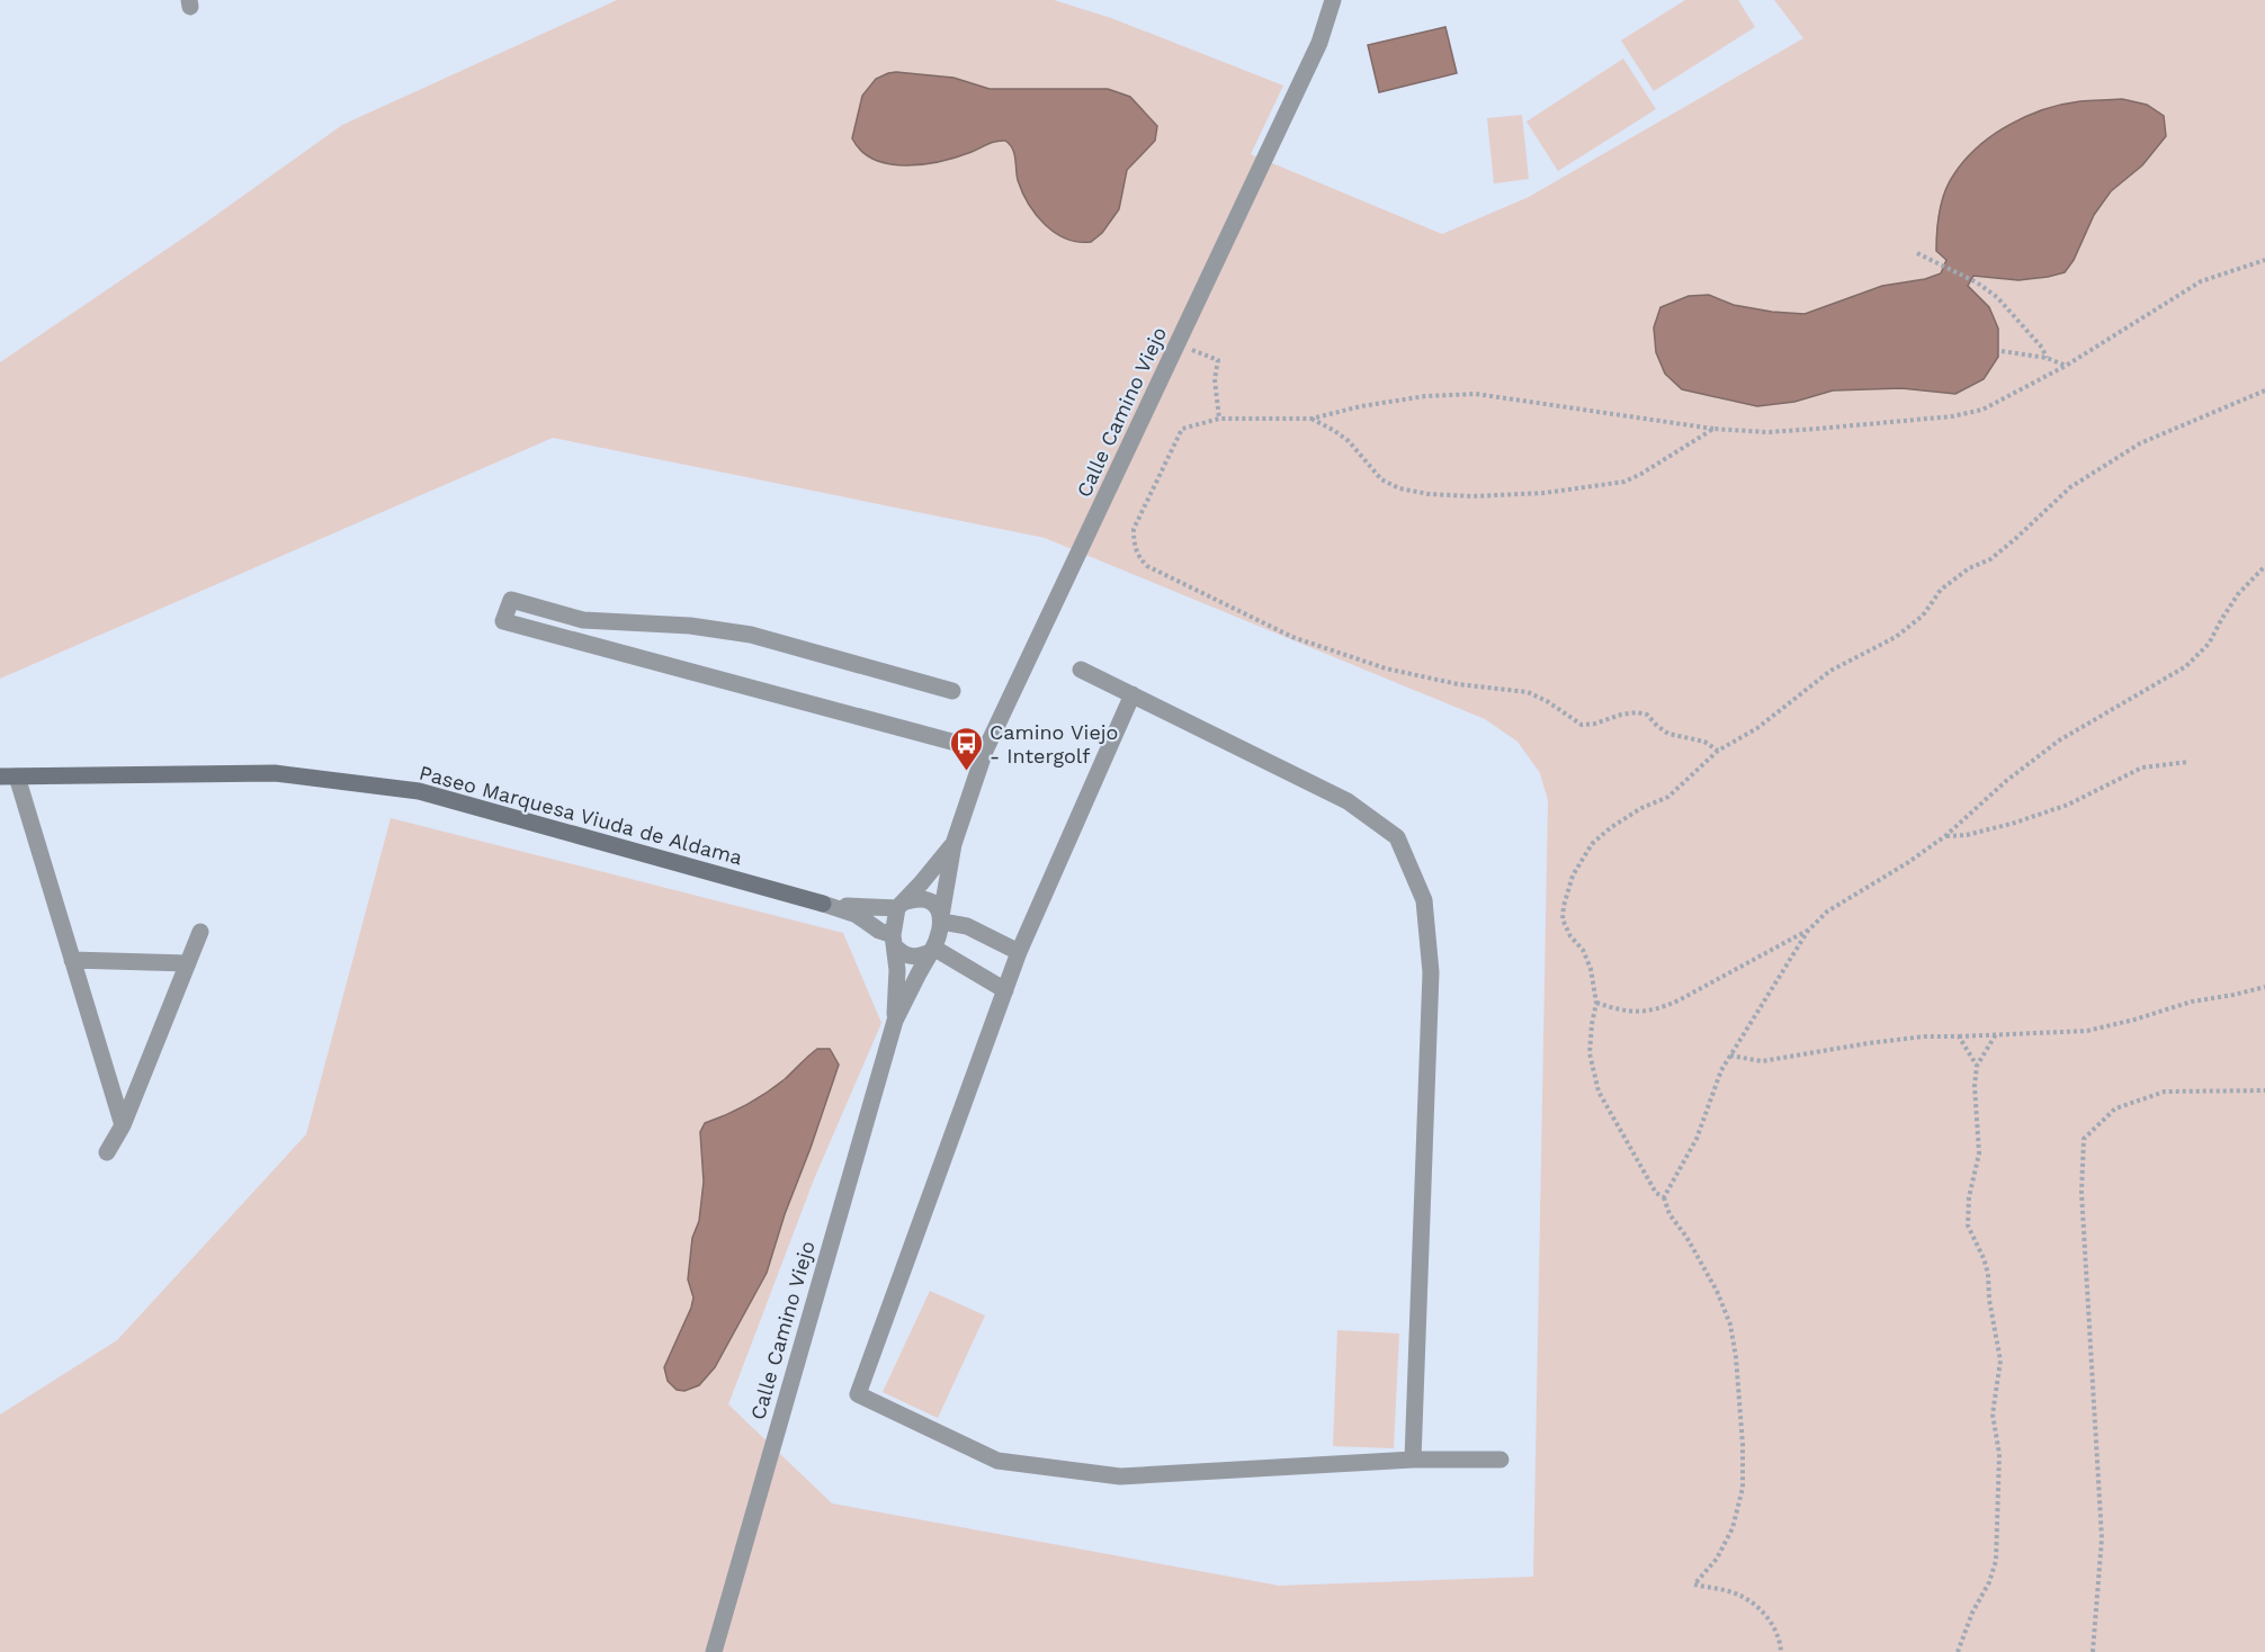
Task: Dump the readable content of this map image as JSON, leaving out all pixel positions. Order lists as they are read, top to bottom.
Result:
{
  "streets": {
    "street": ["Calle Camino Viejo", "Paseo Marquesa Viuda de Aldama"]
  },
  "crossings": [
    ["Calle Camino Viejo", "Paseo Marquesa Viuda de Aldama"]
  ],
  "places": {
    "bus stop": ["Camino Viejo - Intergolf"]
  }
}
